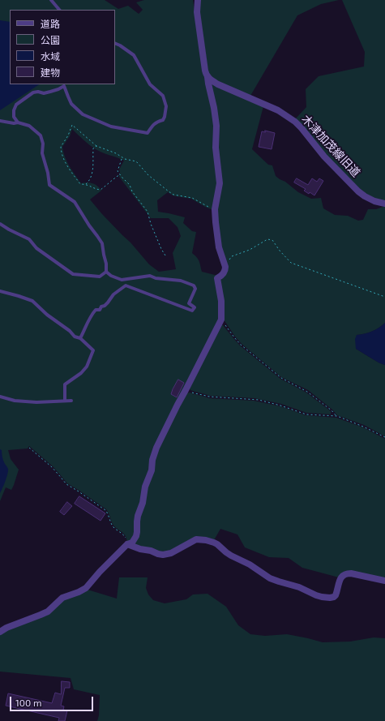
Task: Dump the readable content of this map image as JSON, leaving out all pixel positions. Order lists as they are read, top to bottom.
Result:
{
  "streets": {
    "street": ["木津加茂線旧道"]
  },
  "legend": [
    "道路",
    "公園",
    "水域",
    "建物"
  ],
  "scale_bar": "100 m"
}
